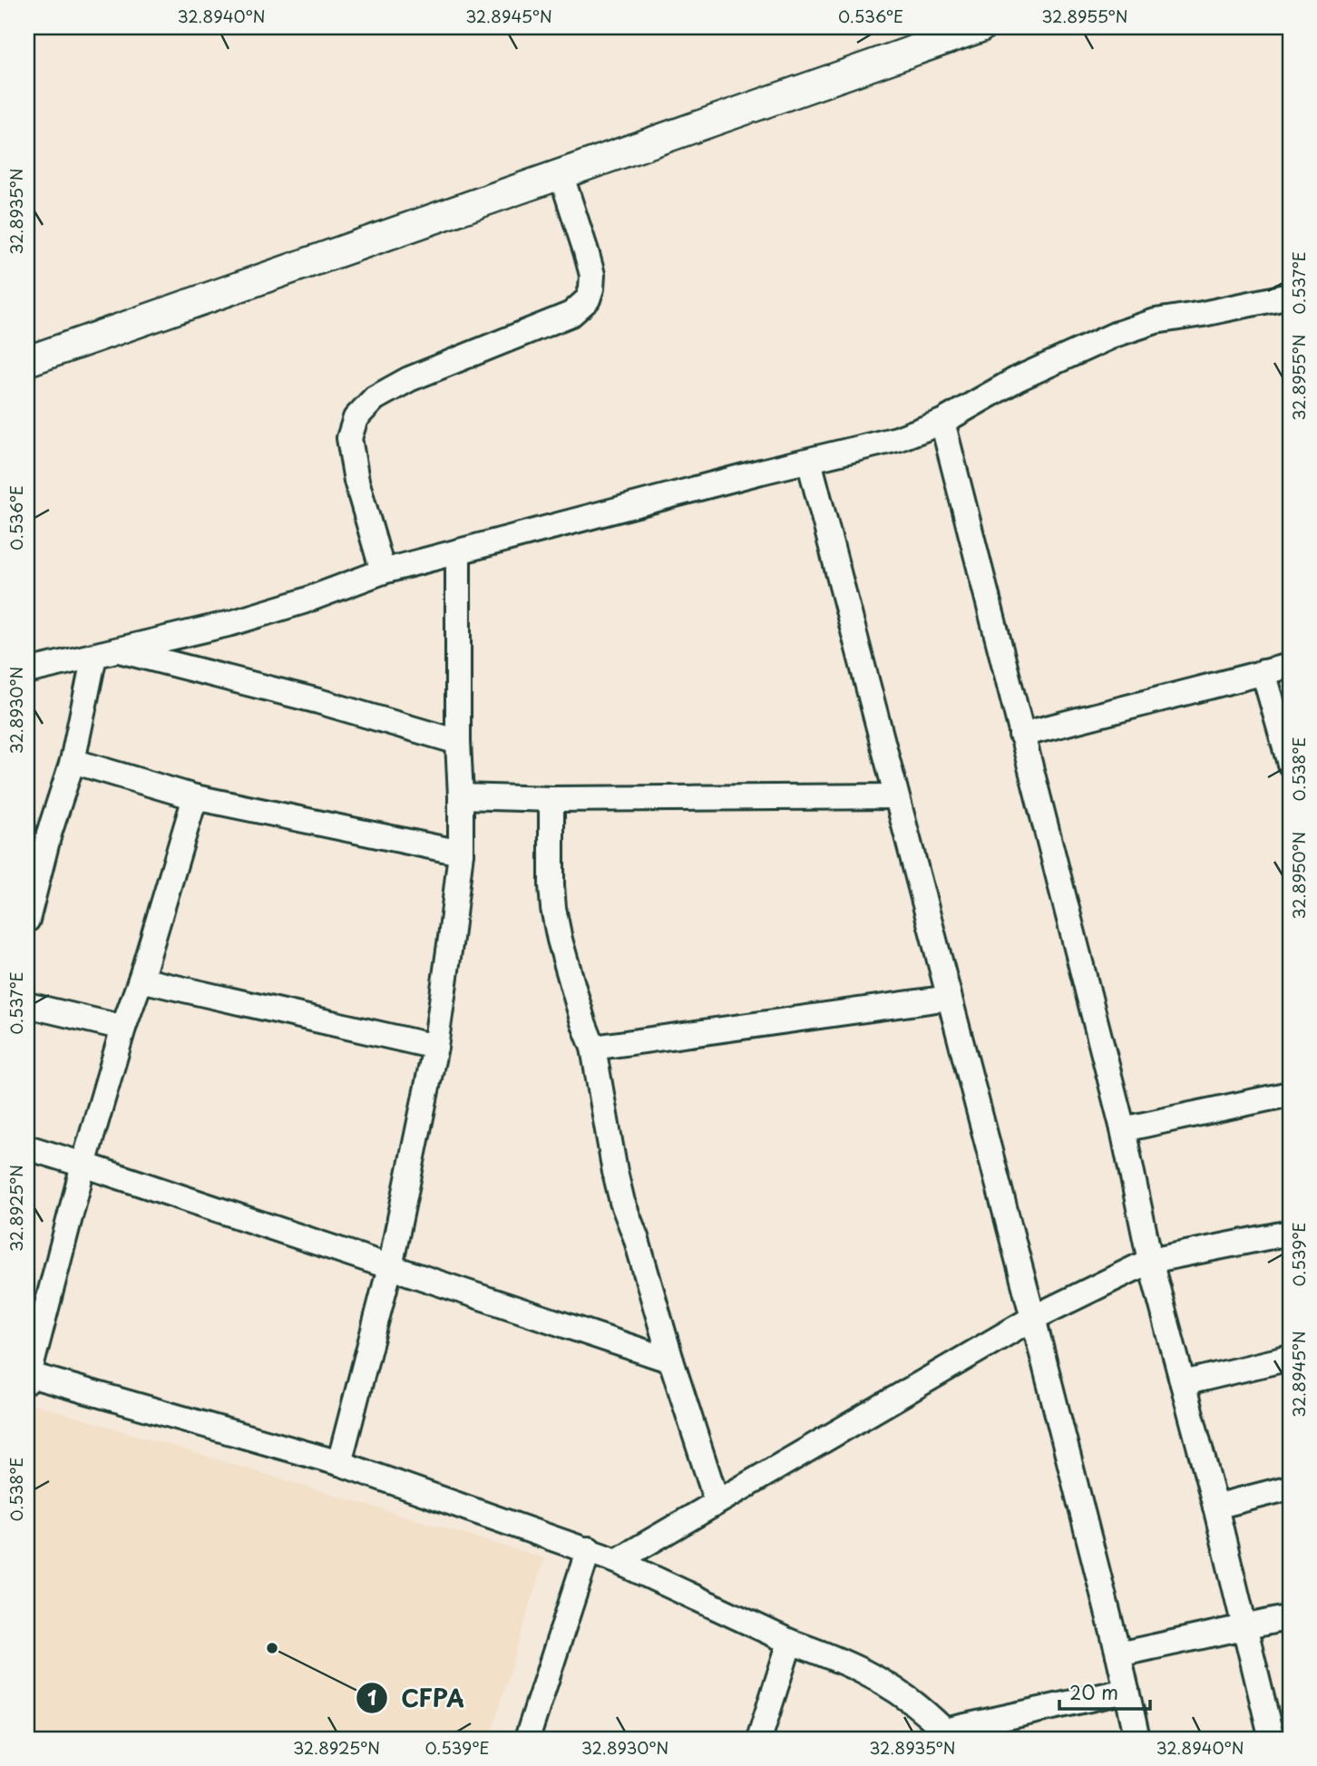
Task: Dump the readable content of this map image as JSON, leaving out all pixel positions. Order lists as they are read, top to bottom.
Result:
{
  "places": ["CFPA"],
  "scale_bar": "20 m",
  "coordinates": [
    "32.8940°N",
    "32.8945°N",
    "0.536°E",
    "32.8955°N",
    "32.8935°N",
    "0.537°E",
    "32.8930°N",
    "0.538°E",
    "32.8950°N",
    "32.8925°N",
    "0.539°E"
  ]
}
